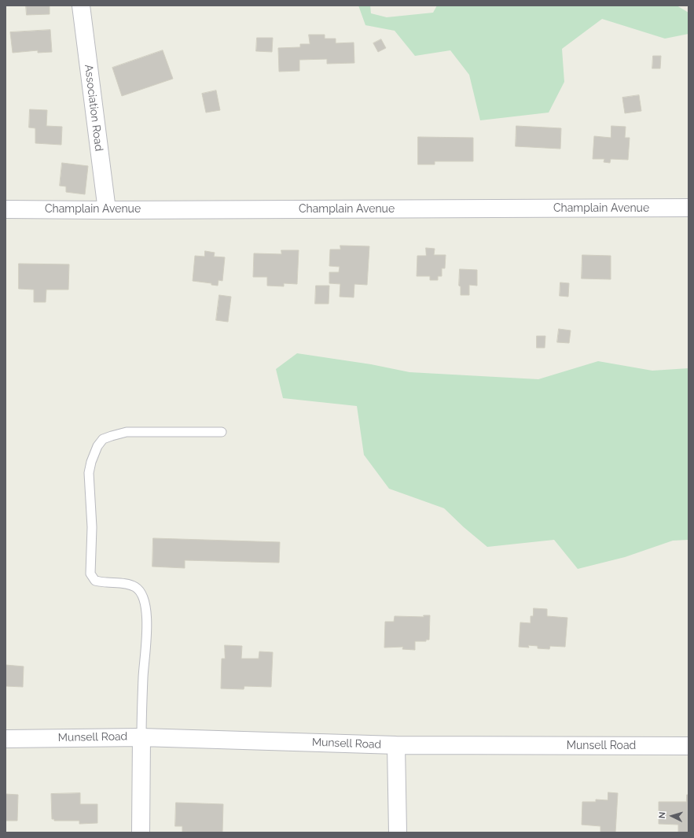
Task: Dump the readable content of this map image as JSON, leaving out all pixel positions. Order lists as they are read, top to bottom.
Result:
{
  "streets": {
    "street": ["Association Road", "Champlain Avenue", "Munsell Road"]
  },
  "crossings": [
    ["Association Road", "Champlain Avenue"]
  ],
  "north": "left"
}
